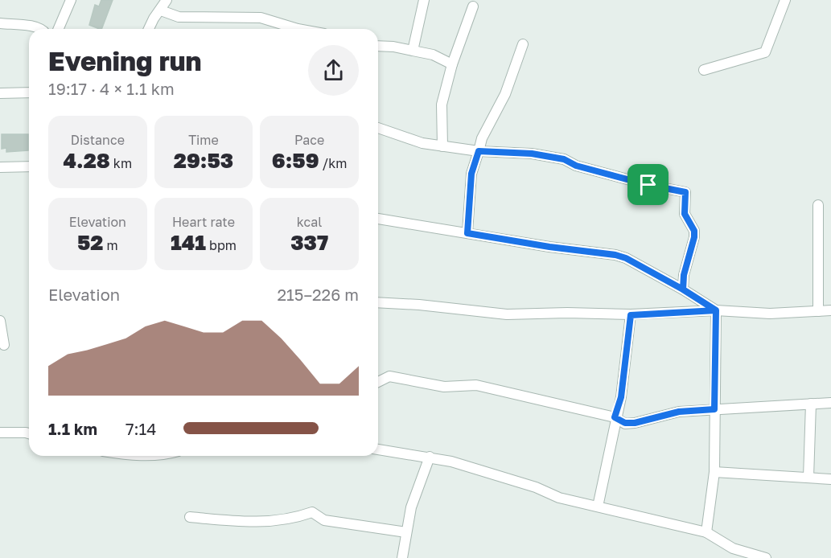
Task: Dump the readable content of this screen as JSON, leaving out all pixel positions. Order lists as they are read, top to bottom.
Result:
{
  "page": {
    "heading": ["Evening run", "19:17 · 4 × 1.1 km"],
    "stats": [
      ["Distance", "4.28 km"],
      ["Time", "29:53"],
      ["Pace", "6:59 /km"],
      ["Elevation", "52 m"],
      ["Heart rate", "141 bpm"],
      ["kcal", "337"]
    ],
    "chart": ["Elevation", "215–226 m"],
    "list": [
      {
        "name": "1.1 km",
        "note": "7:14"
      }
    ]
  }
}
